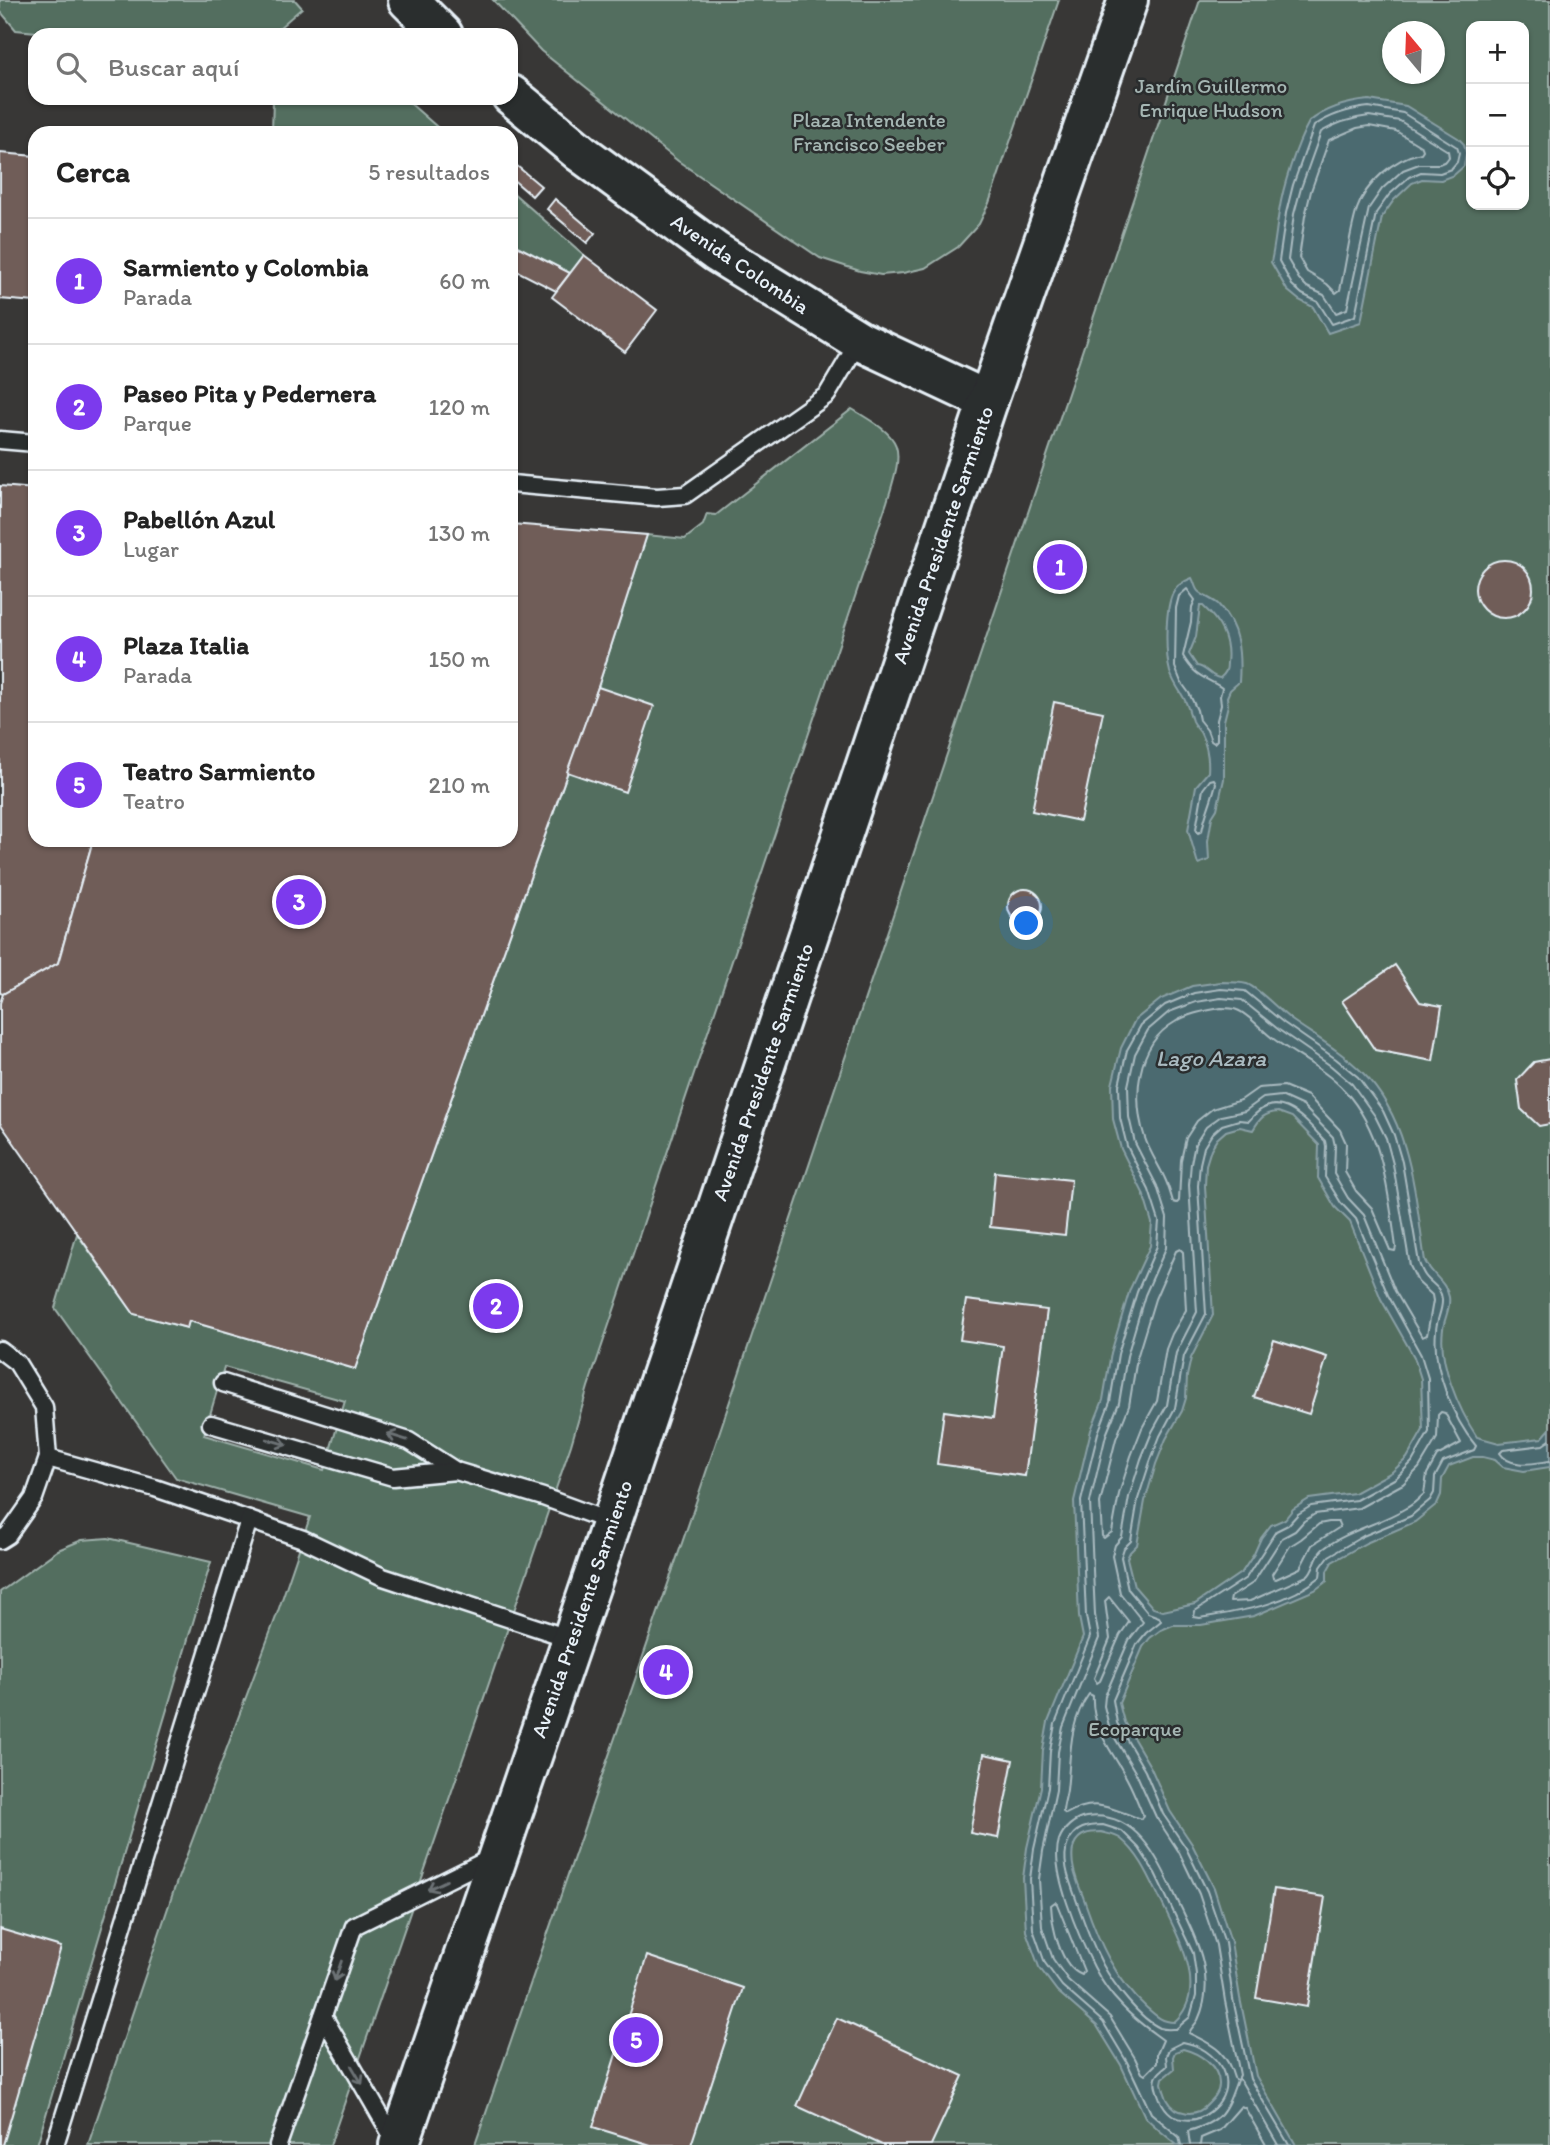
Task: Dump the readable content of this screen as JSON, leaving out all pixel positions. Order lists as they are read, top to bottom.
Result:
{
  "streets": {
    "main road": ["Avenida Colombia", "Avenida Presidente Sarmiento"]
  },
  "crossings": [
    ["Avenida Colombia", "Avenida Presidente Sarmiento"]
  ],
  "water": ["Lago Azara"],
  "parks": ["Jardín Guillermo Enrique Hudson", "Plaza Intendente Francisco Seeber", "Ecoparque"],
  "north": "top",
  "page": {
    "map_buttons": ["+", "−"],
    "search": "Buscar aquí",
    "heading": ["Cerca", "5 resultados"],
    "list": [
      {
        "mark": "1",
        "name": "Sarmiento y Colombia",
        "note": "Parada",
        "value": "60 m"
      },
      {
        "mark": "2",
        "name": "Paseo Pita y Pedernera",
        "note": "Parque",
        "value": "120 m"
      },
      {
        "mark": "3",
        "name": "Pabellón Azul",
        "note": "Lugar",
        "value": "130 m"
      },
      {
        "mark": "4",
        "name": "Plaza Italia",
        "note": "Parada",
        "value": "150 m"
      },
      {
        "mark": "5",
        "name": "Teatro Sarmiento",
        "note": "Teatro",
        "value": "210 m"
      }
    ],
    "pins": [
      "1",
      "3",
      "2",
      "4",
      "5"
    ]
  }
}
